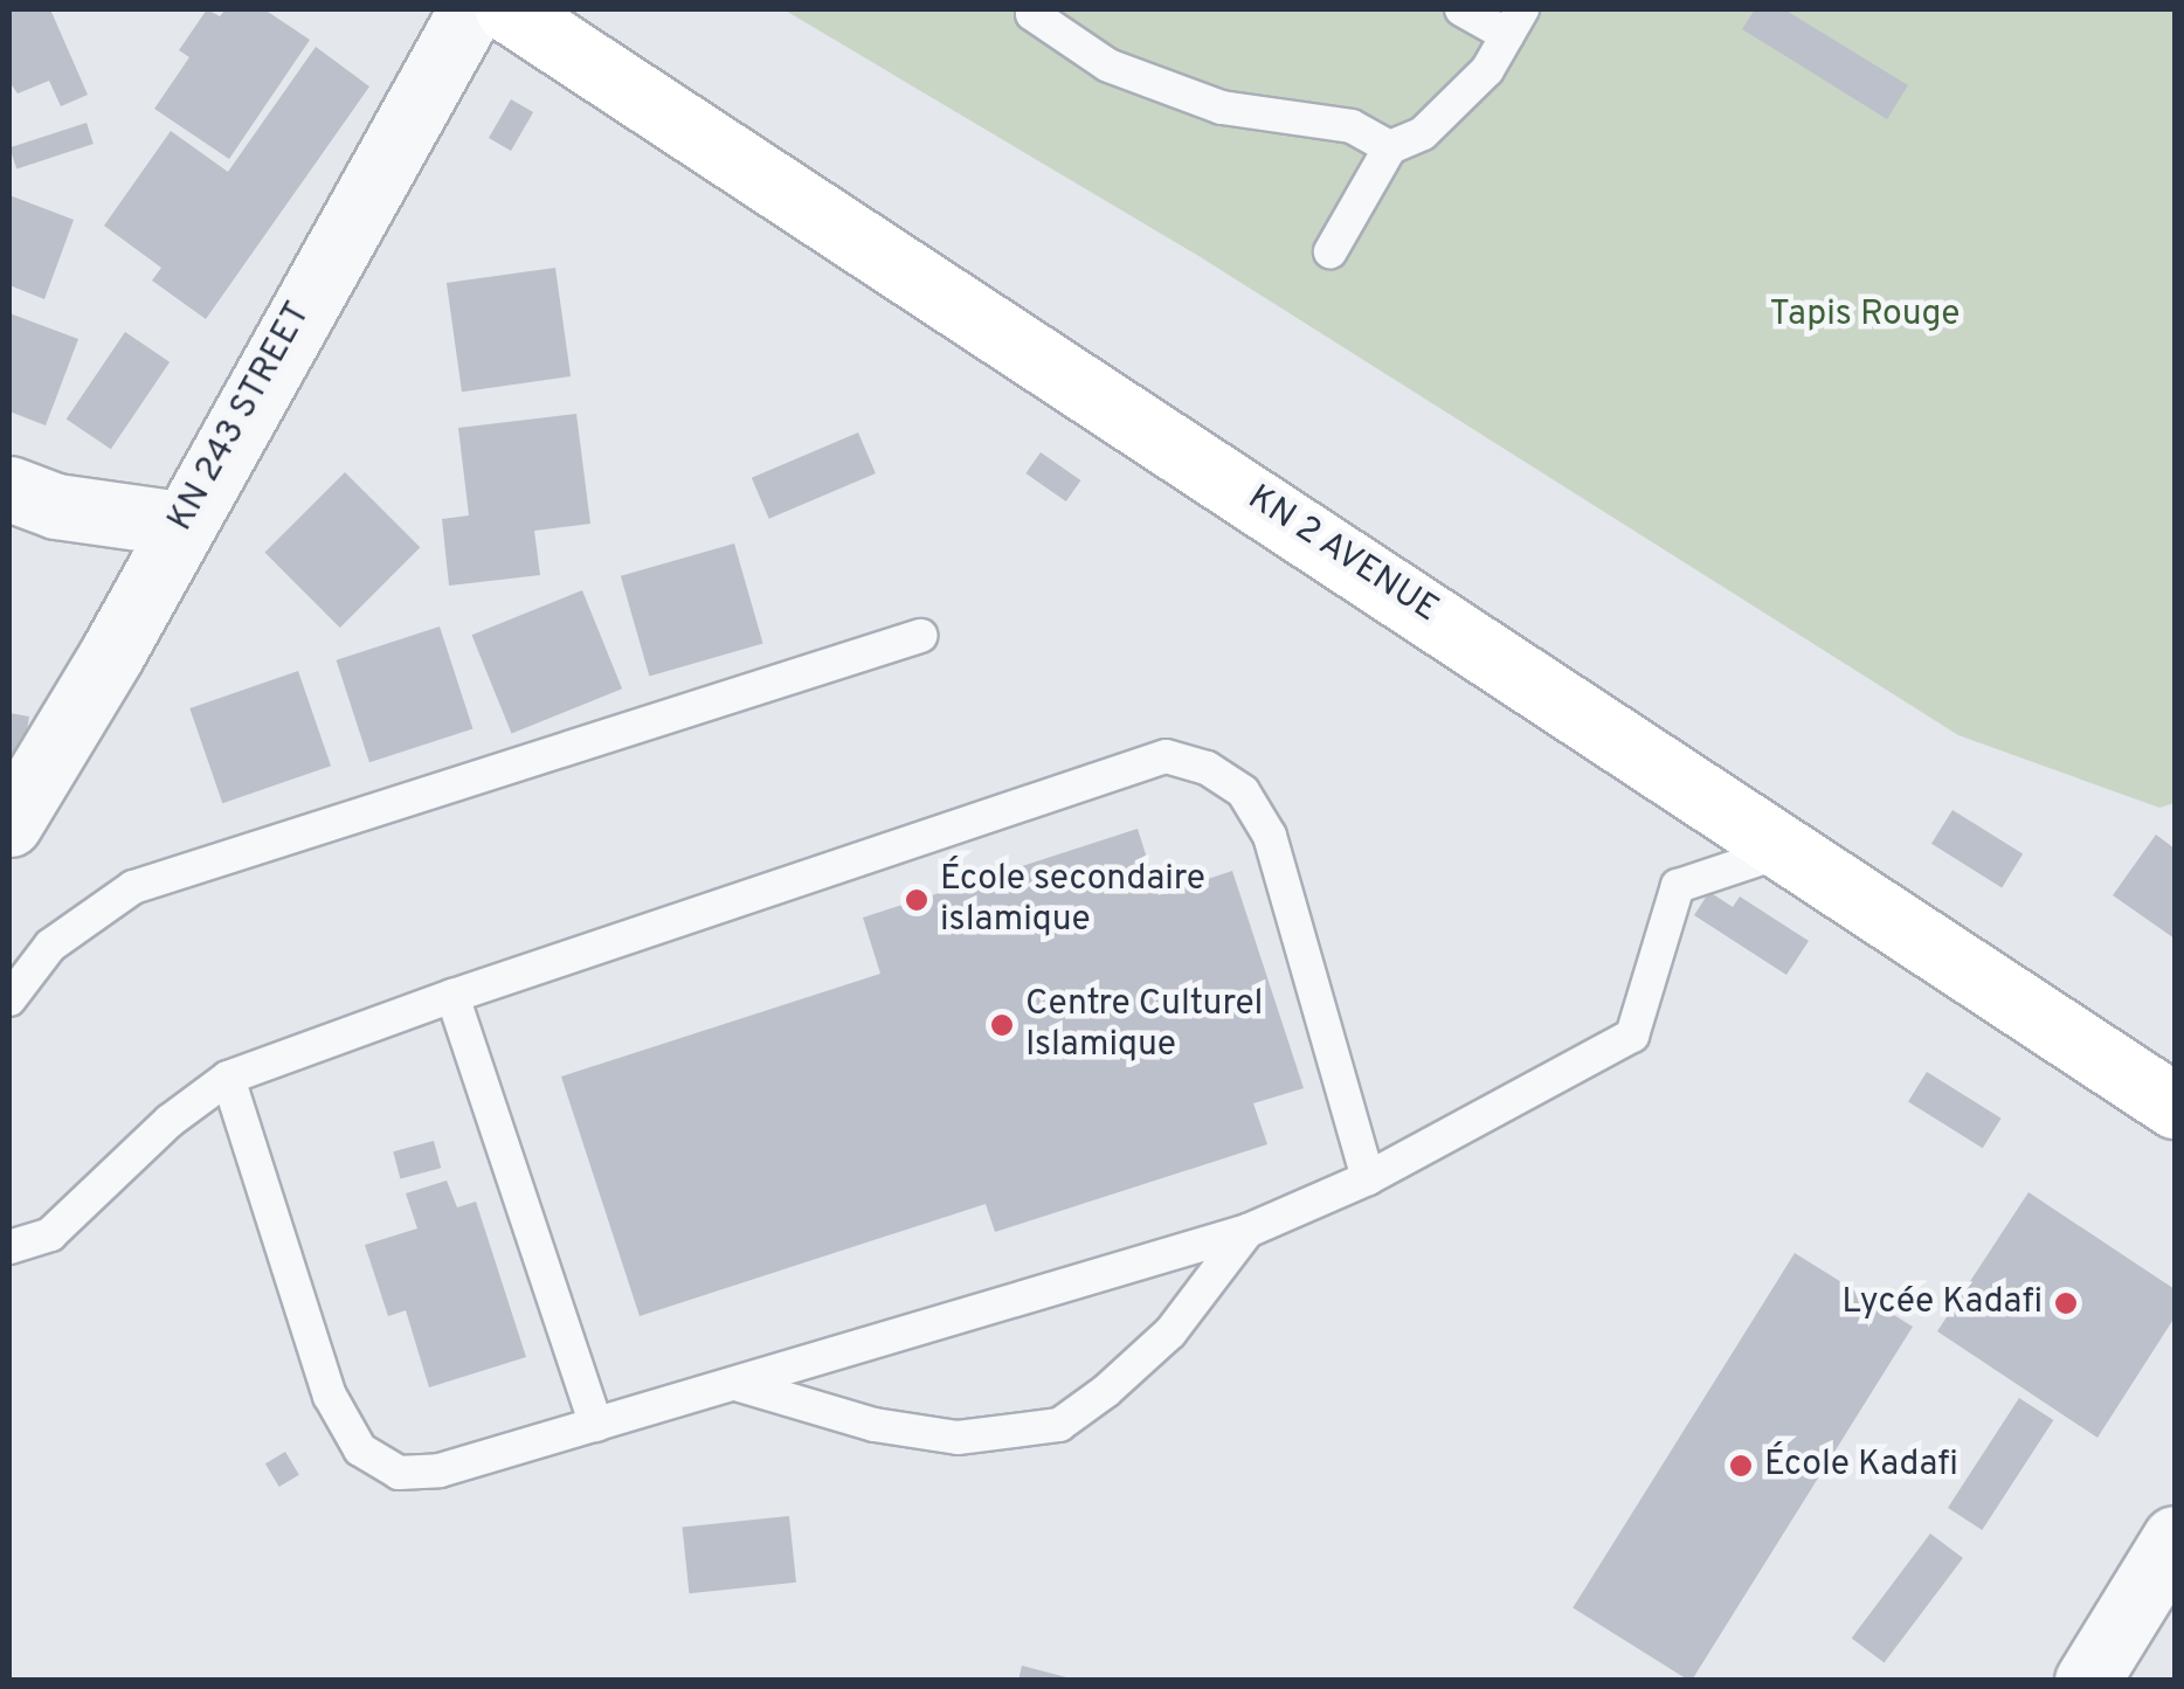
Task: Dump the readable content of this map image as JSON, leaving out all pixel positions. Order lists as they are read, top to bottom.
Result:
{
  "streets": {
    "main road": ["KN 2 AVENUE"],
    "street": ["KN 243 STREET"]
  },
  "parks": ["Tapis Rouge"],
  "places": [
    "École secondaire islamique",
    "Centre Culturel Islamique",
    "Lycée Kadafi",
    "École Kadafi"
  ]
}
